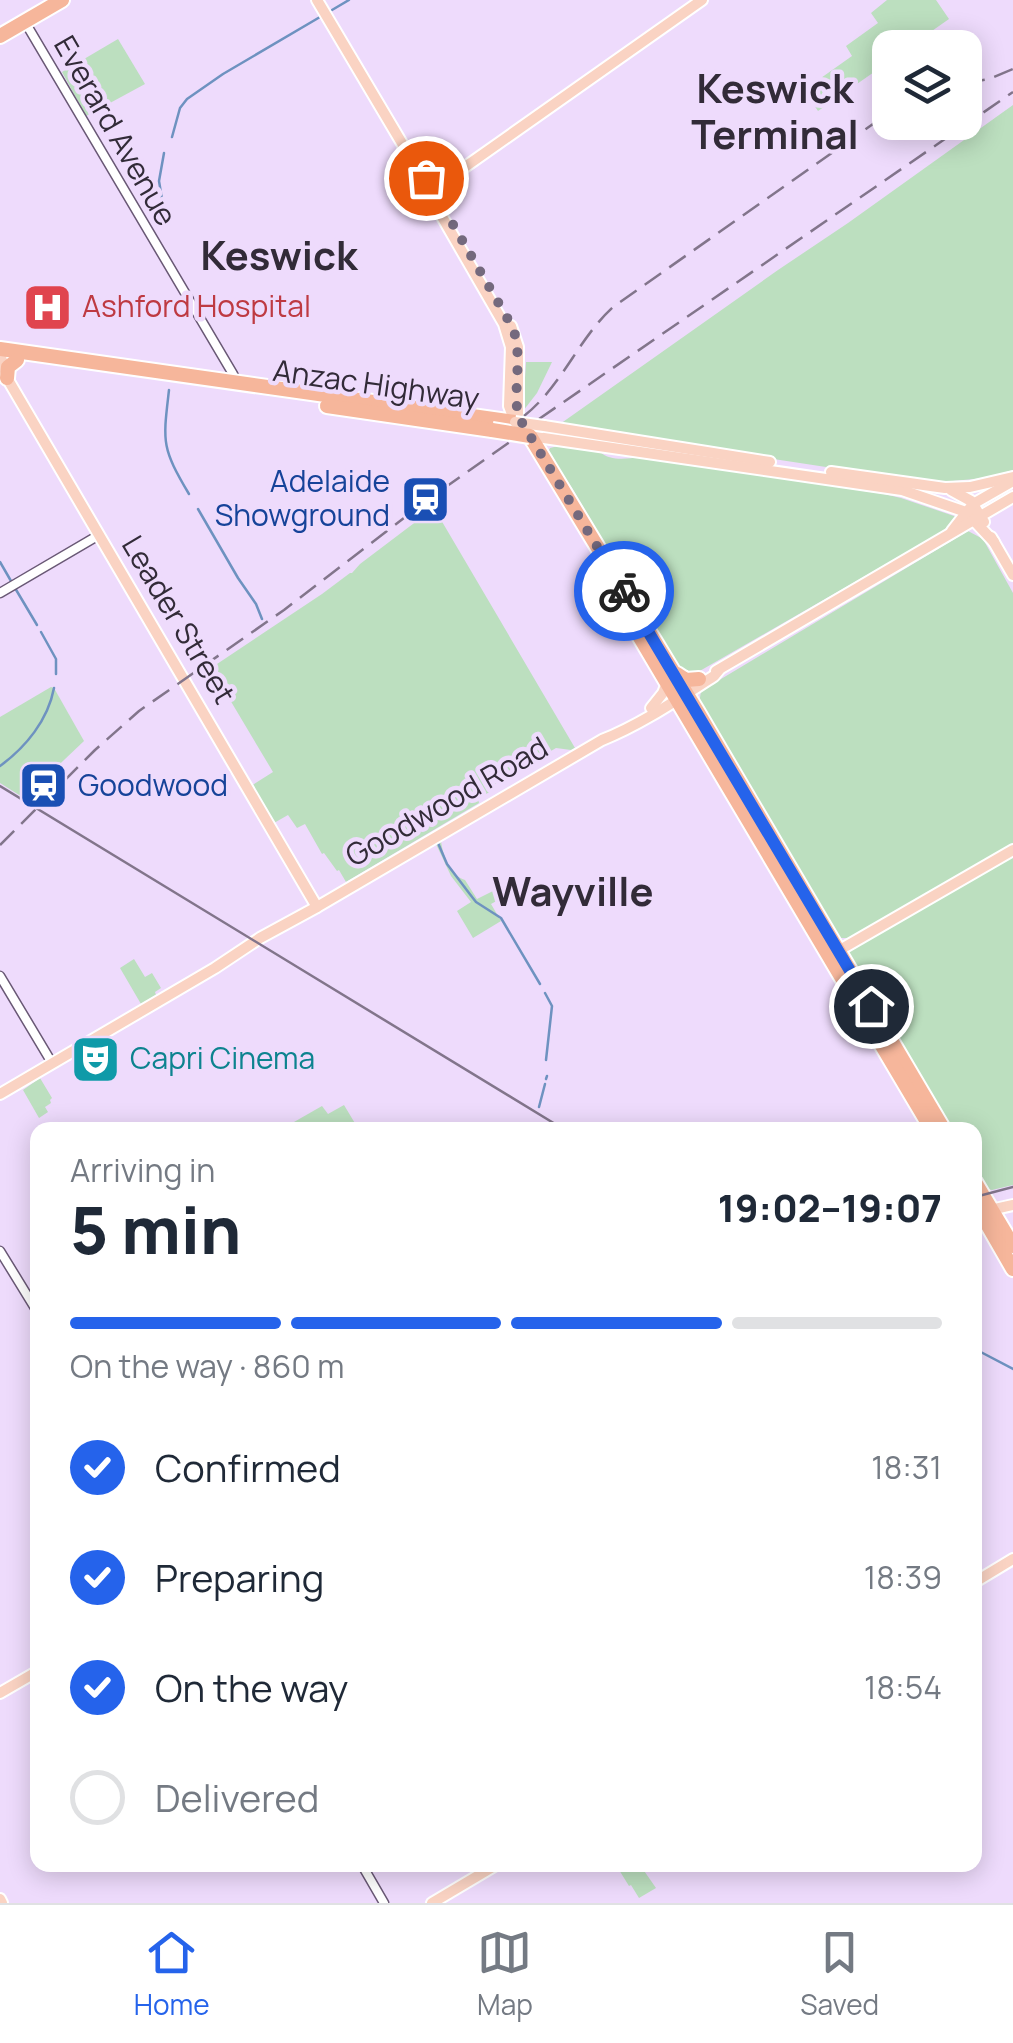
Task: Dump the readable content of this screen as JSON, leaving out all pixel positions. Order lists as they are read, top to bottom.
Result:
{
  "streets": {
    "highway": ["Anzac Highway"],
    "main road": ["Leader Street", "Goodwood Road"],
    "street": ["Everard Avenue"]
  },
  "crossings": [
    ["Everard Avenue", "Anzac Highway"],
    ["Anzac Highway", "Leader Street"],
    ["Anzac Highway", "Goodwood Road"],
    ["Leader Street", "Goodwood Road"]
  ],
  "districts": ["Keswick Terminal", "Keswick", "Wayville"],
  "places": {
    "hospital": ["Ashford Hospital"],
    "station": ["Adelaide Showground", "Goodwood"],
    "theatre": ["Capri Cinema"]
  },
  "page": {
    "heading": ["5 min", "Arriving in", "19:02–19:07"],
    "bar": "On the way · 860 m",
    "list": [
      ["Confirmed", "18:31"],
      ["Preparing", "18:39"],
      ["On the way", "18:54"],
      "Delivered"
    ],
    "tabs": ["Home", "Map", "Saved"]
  }
}
